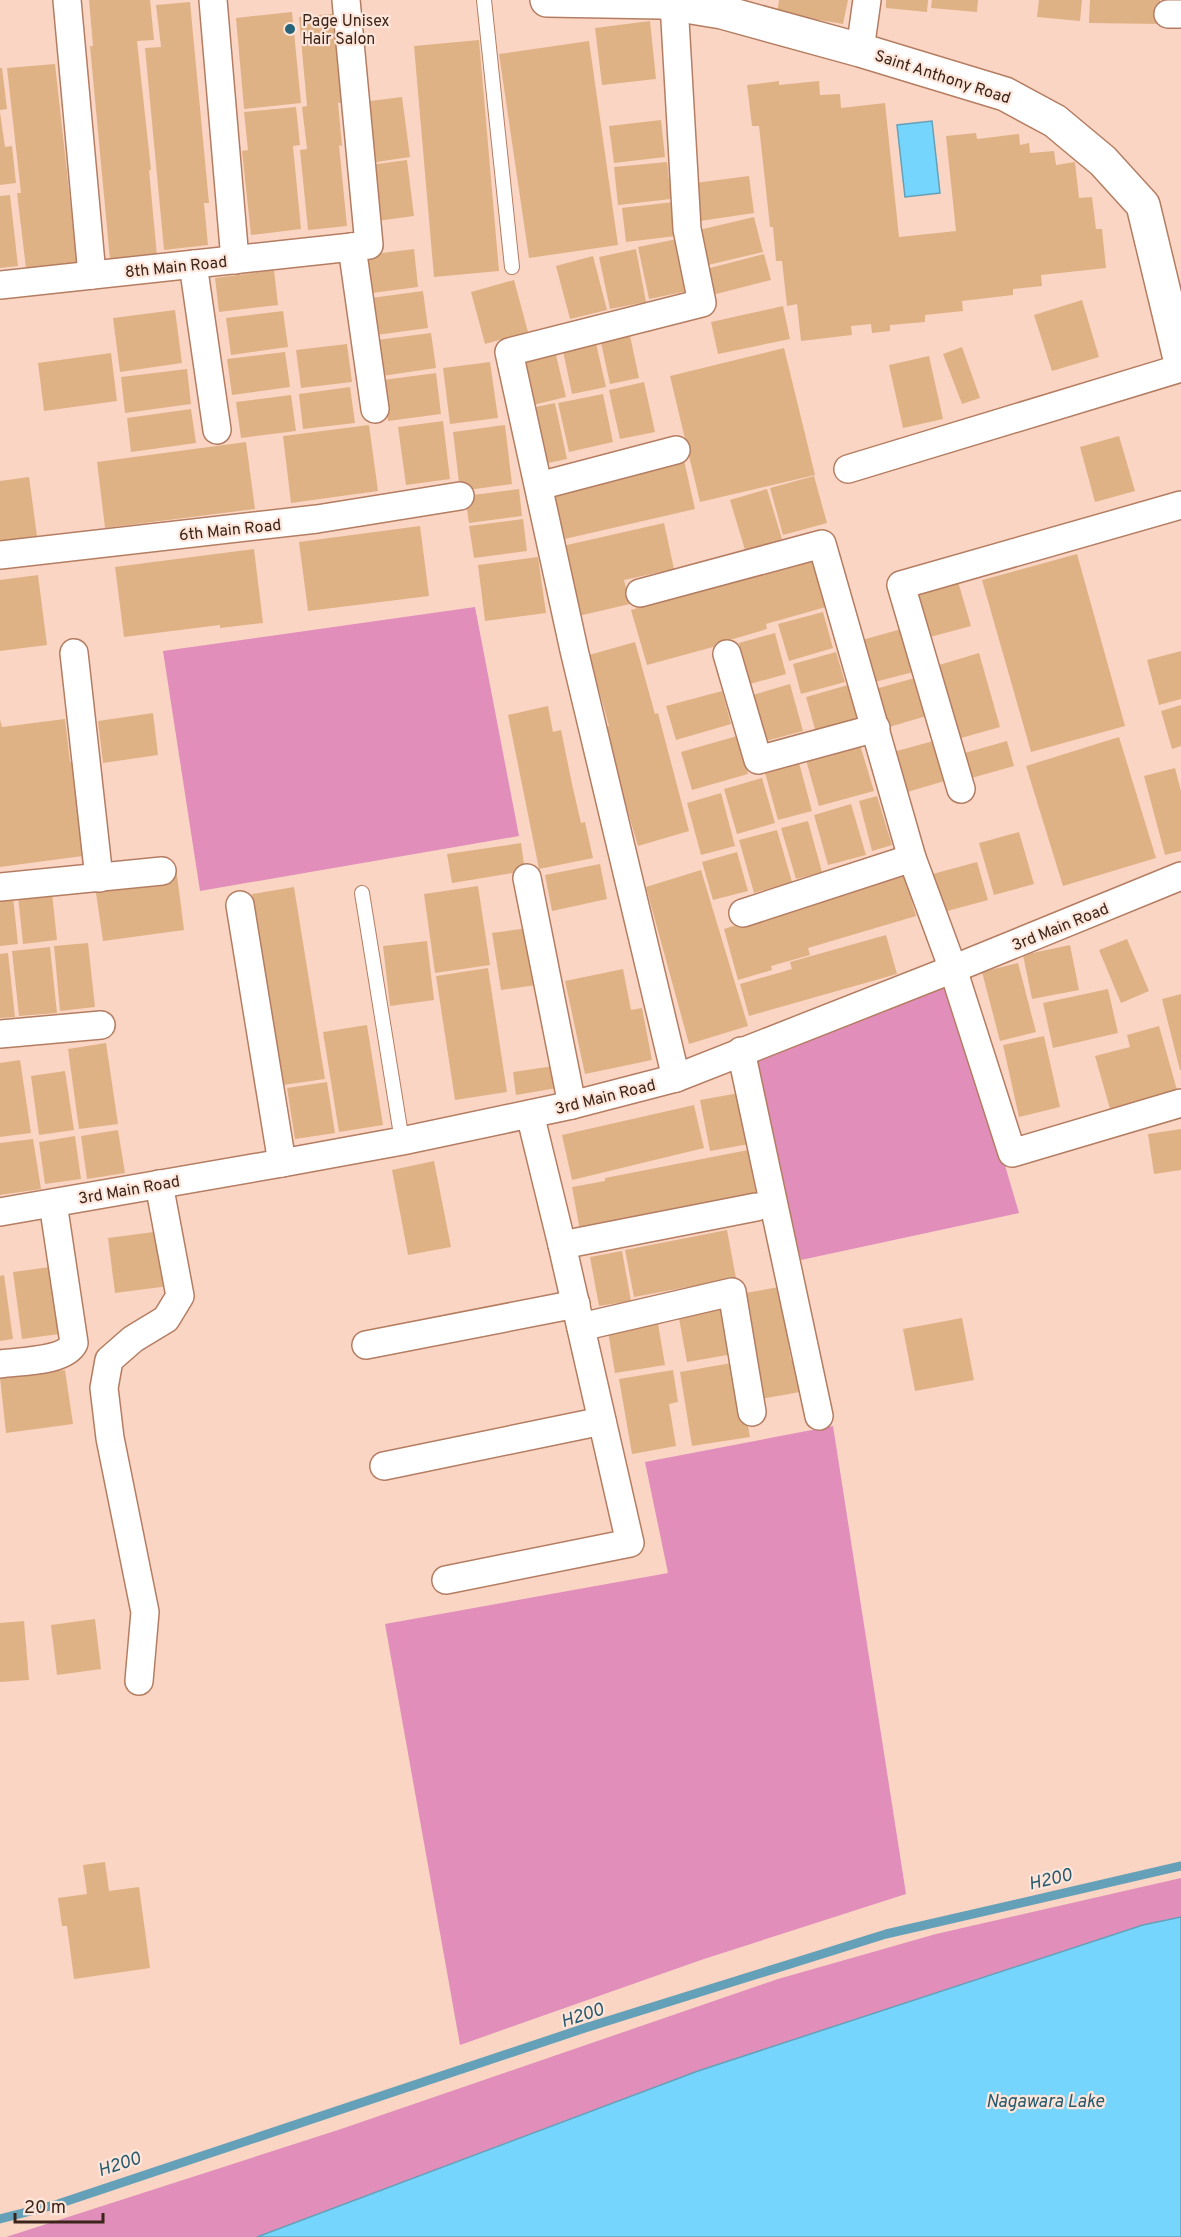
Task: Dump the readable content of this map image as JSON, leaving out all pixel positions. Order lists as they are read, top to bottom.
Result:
{
  "streets": {
    "street": [
      "Saint Anthony Road",
      "8th Main Road",
      "6th Main Road",
      "3rd Main Road"
    ]
  },
  "water": ["H200", "Nagawara Lake"],
  "places": ["Page Unisex Hair Salon"],
  "scale_bar": "20 m"
}
